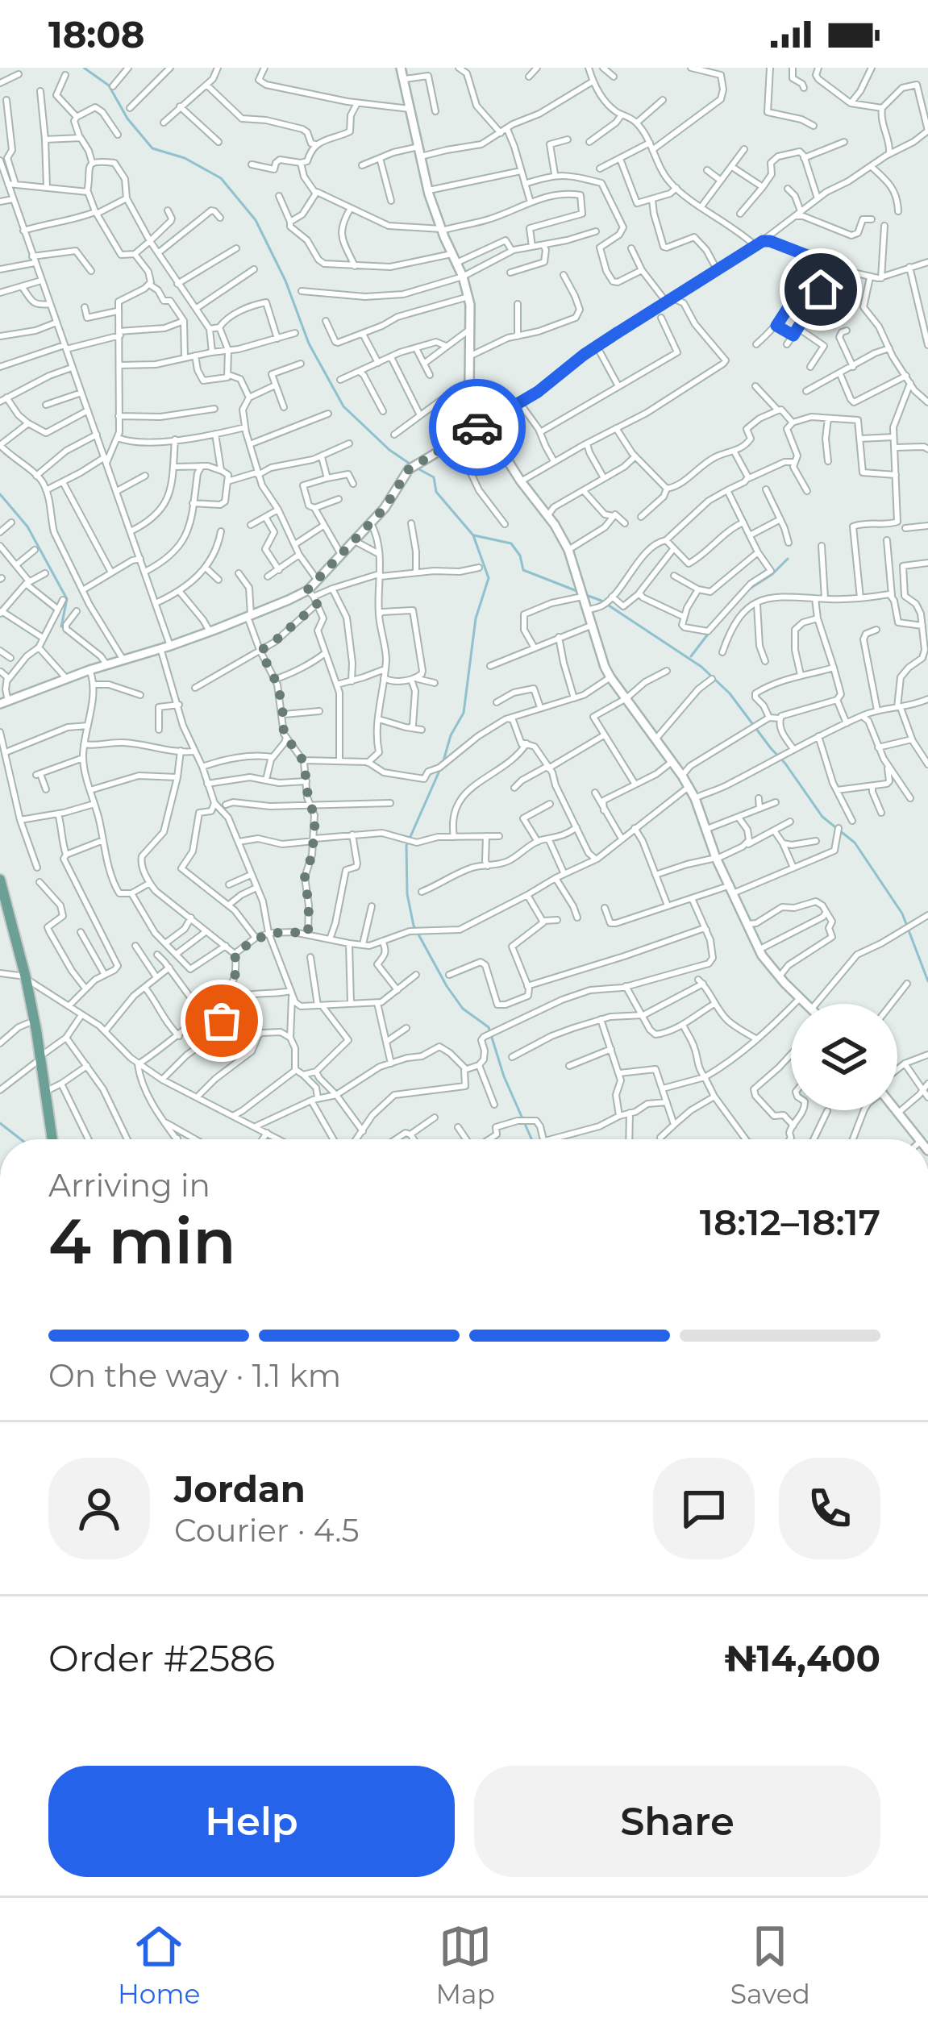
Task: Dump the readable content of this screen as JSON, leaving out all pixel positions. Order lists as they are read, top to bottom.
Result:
{
  "page": {
    "status": "18:08",
    "heading": ["4 min", "Arriving in", "18:12–18:17"],
    "panel": [
      "Jordan",
      "Courier · 4.5",
      "Order #2586",
      "₦14,400"
    ],
    "bar": "On the way · 1.1 km",
    "buttons": ["Help", "Share"],
    "tabs": ["Home", "Map", "Saved"]
  }
}
